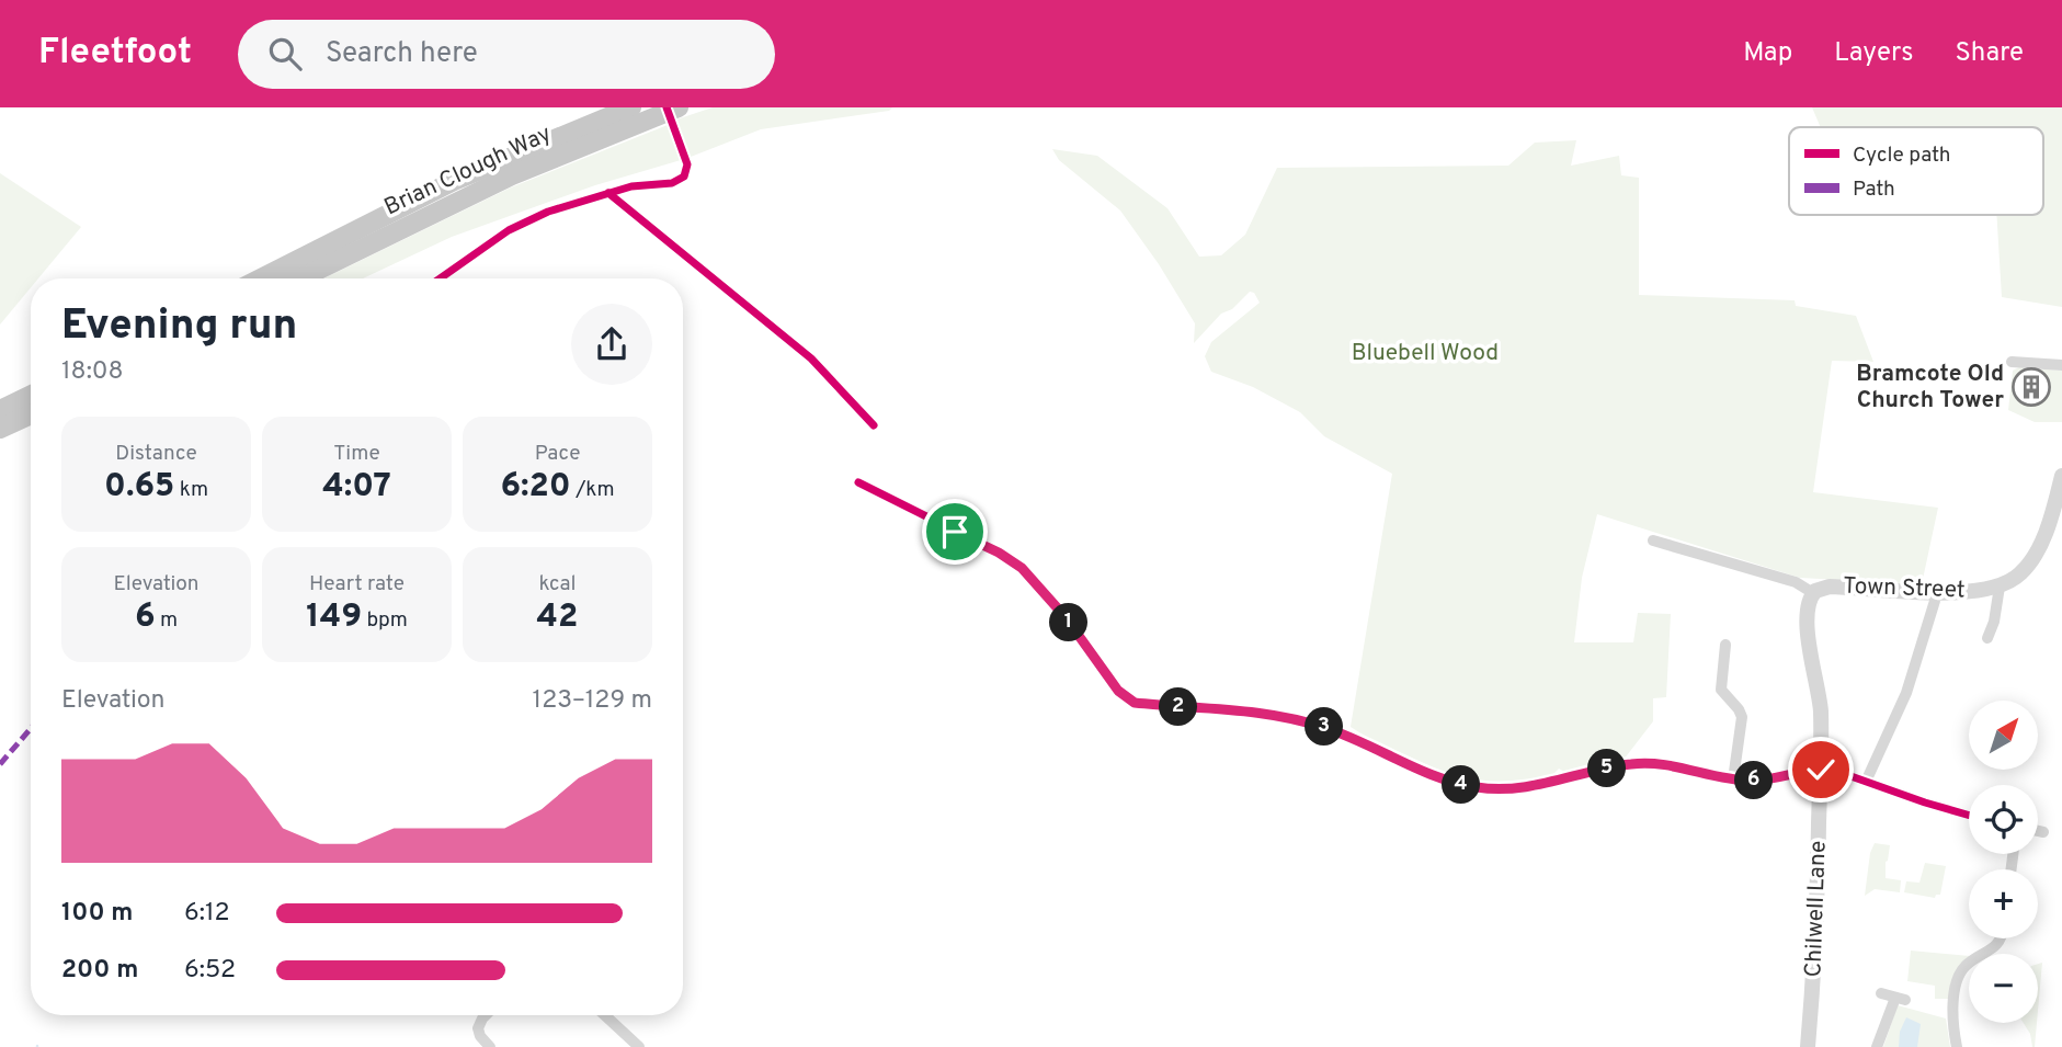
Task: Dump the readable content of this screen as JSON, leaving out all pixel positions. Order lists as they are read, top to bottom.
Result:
{
  "streets": {
    "highway": ["Brian Clough Way"],
    "street": ["Town Street", "Chilwell Lane"]
  },
  "crossings": [
    ["Town Street", "Chilwell Lane"]
  ],
  "parks": ["Bluebell Wood"],
  "places": {
    "building": ["Bramcote Old Church Tower"]
  },
  "legend": ["Cycle path", "Path"],
  "north": "top right",
  "page": {
    "header": "Fleetfoot",
    "search": "Search here",
    "nav": ["Map", "Layers", "Share"],
    "heading": ["Evening run", "18:08"],
    "stats": [
      ["Distance", "0.65 km"],
      ["Time", "4:07"],
      ["Pace", "6:20 /km"],
      ["Elevation", "6 m"],
      ["Heart rate", "149 bpm"],
      ["kcal", "42"]
    ],
    "pins": [
      "1",
      "2",
      "3",
      "5",
      "6",
      "4"
    ],
    "chart": ["Elevation", "123–129 m"],
    "map_buttons": ["+", "−"],
    "list": [
      {
        "name": "100 m",
        "note": "6:12"
      },
      {
        "name": "200 m",
        "note": "6:52"
      }
    ]
  }
}
